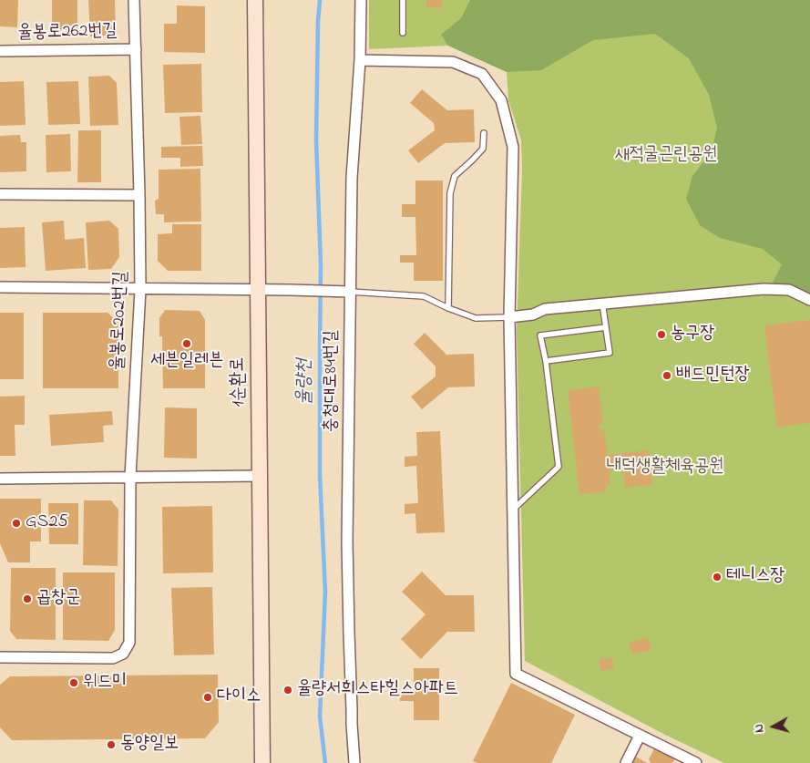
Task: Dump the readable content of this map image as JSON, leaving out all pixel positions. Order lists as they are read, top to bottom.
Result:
{
  "streets": {
    "main road": ["1순환로"],
    "street": ["율봉로262번길", "율봉로202번길", "충청대로84번길"]
  },
  "crossings": [
    ["율봉로262번길", "율봉로202번길"]
  ],
  "water": ["율량천"],
  "parks": ["새적굴근린공원", "내덕생활체육공원"],
  "places": [
    "농구장",
    "세븐일레븐",
    "배드민턴장",
    "GS25",
    "테니스장",
    "곱창군",
    "위드미",
    "율량서희스타힐스아파트",
    "다이소",
    "동양일보"
  ],
  "north": "left"
}
